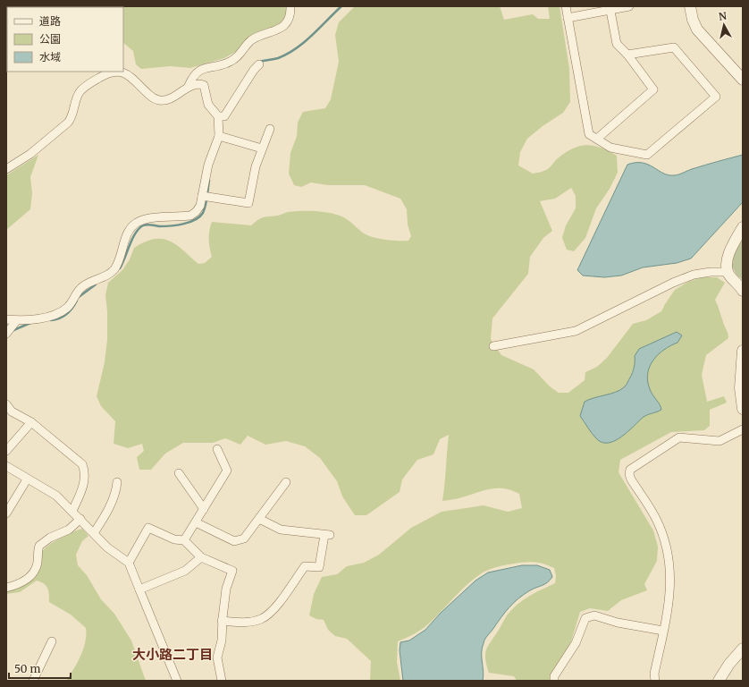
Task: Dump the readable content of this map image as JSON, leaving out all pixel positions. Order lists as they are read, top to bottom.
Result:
{
  "districts": ["大小路二丁目"],
  "legend": ["道路", "公園", "水域"],
  "scale_bar": "50 m",
  "north": "top"
}
